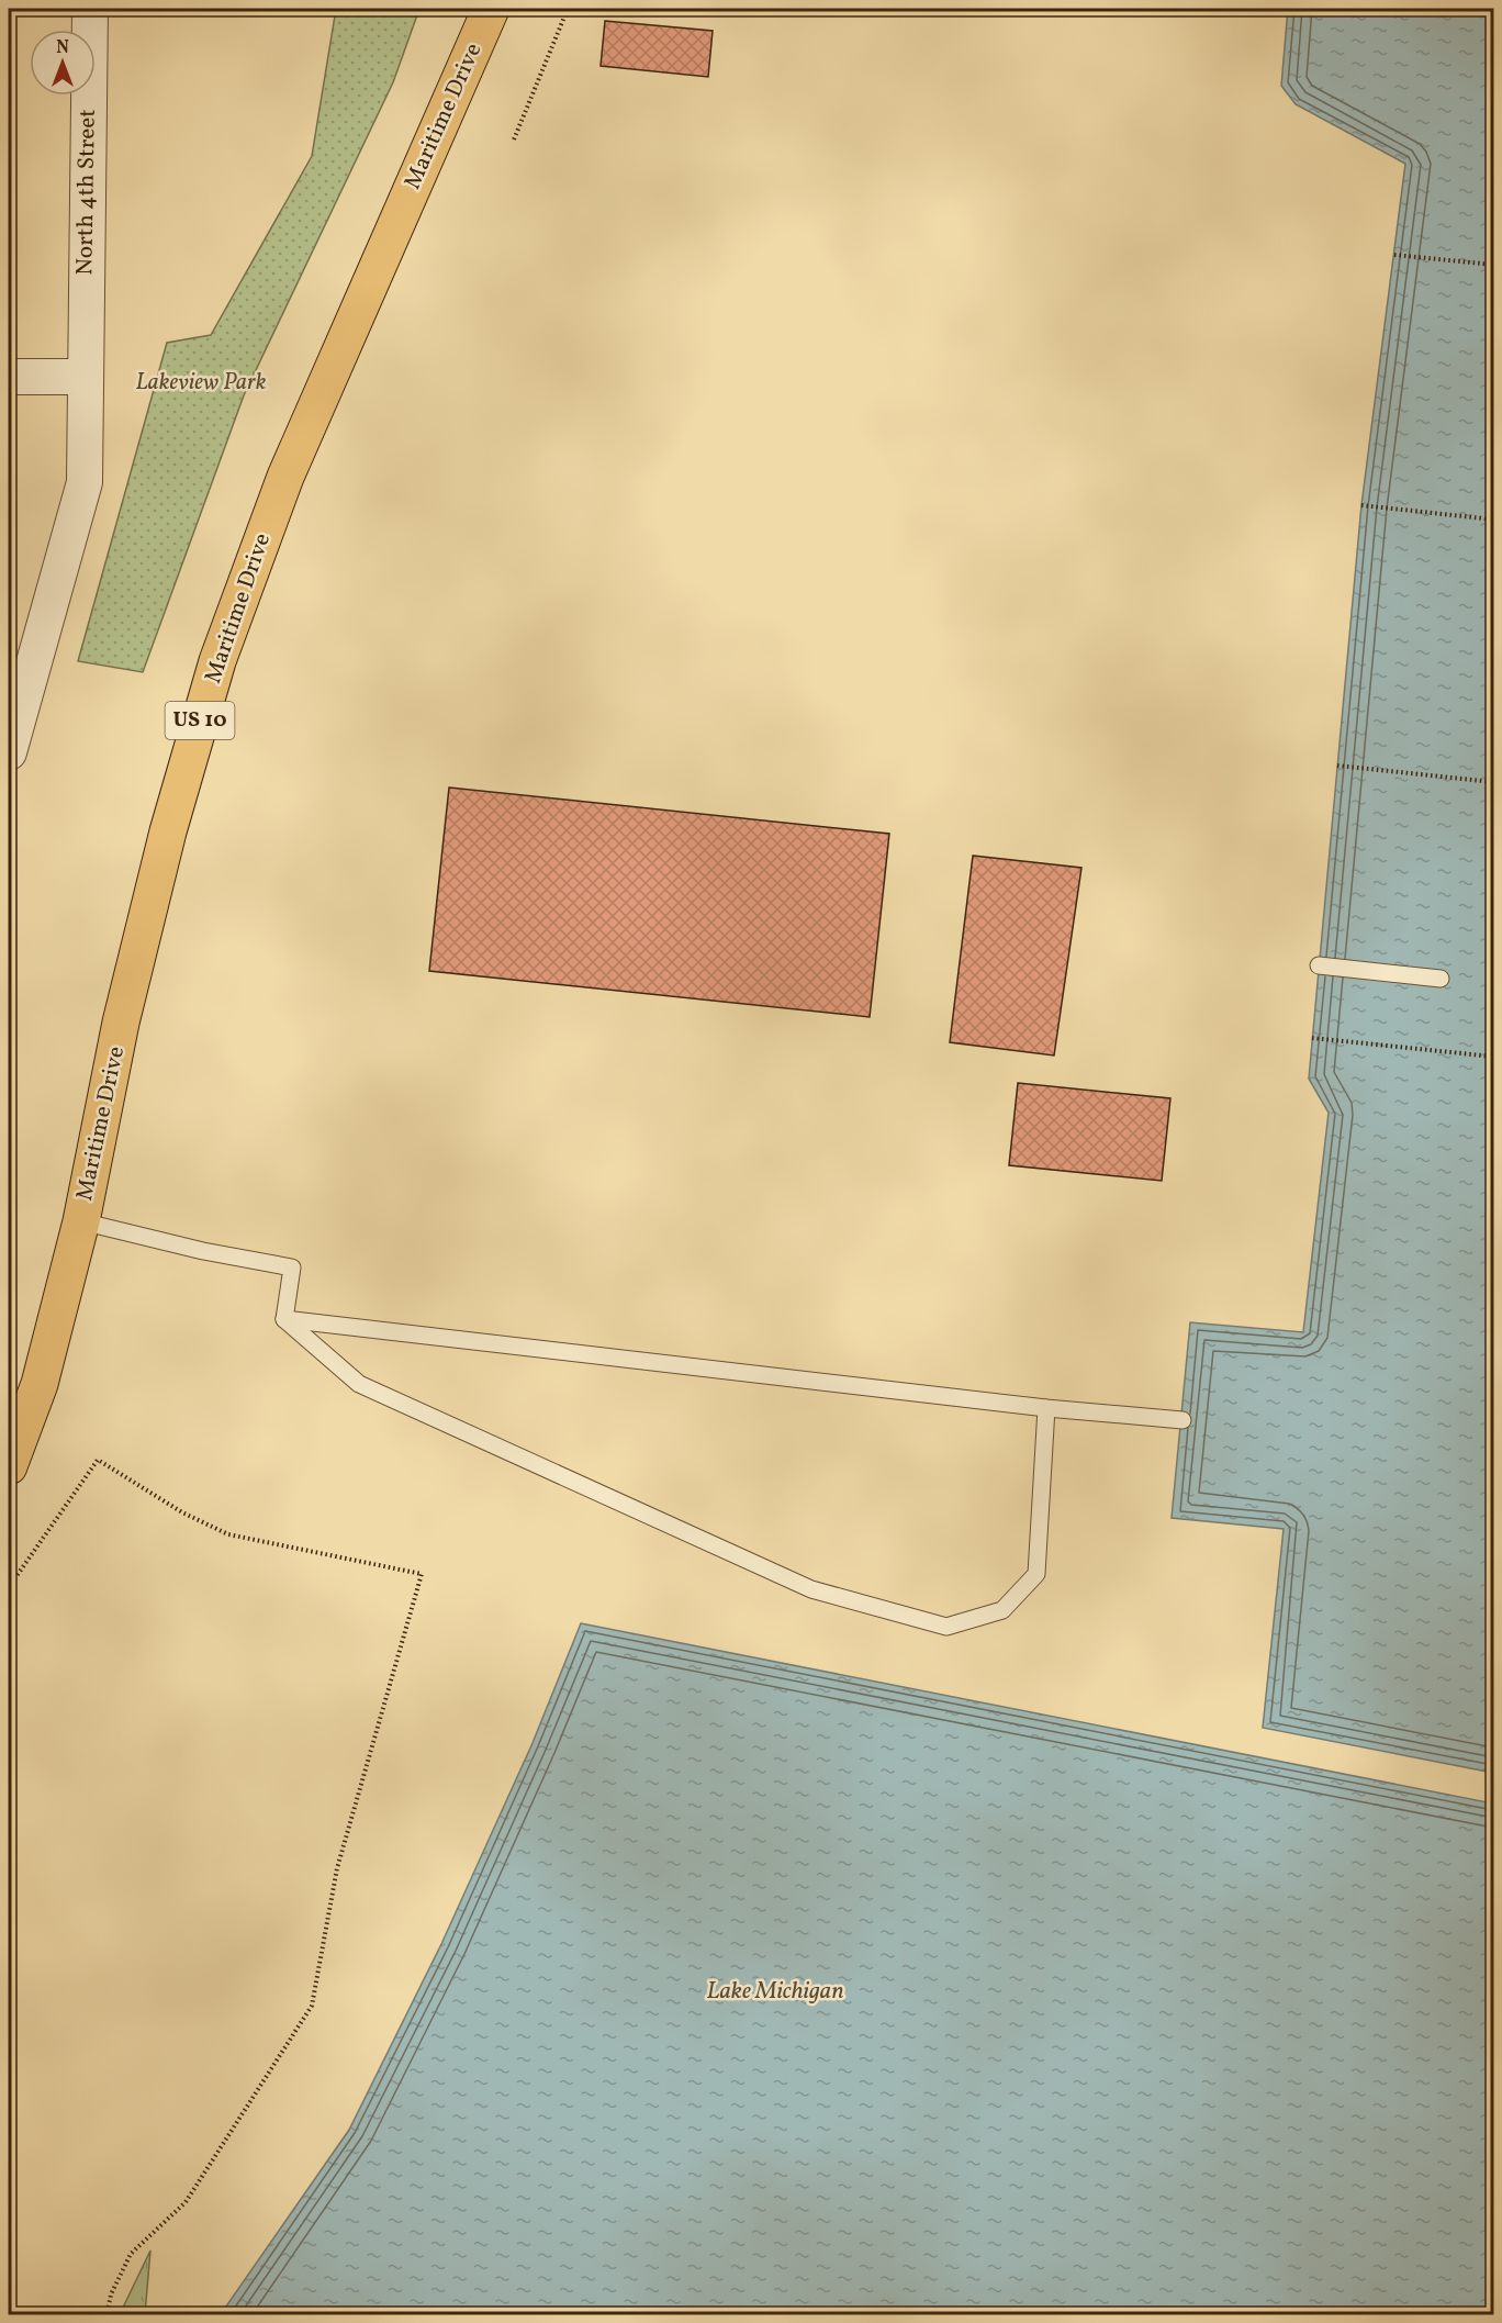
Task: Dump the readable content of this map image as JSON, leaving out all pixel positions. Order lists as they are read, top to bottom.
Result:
{
  "streets": {
    "main road": ["Maritime Drive", "US 10"],
    "street": ["North 4th Street"]
  },
  "water": ["Lake Michigan"],
  "parks": ["Lakeview Park"],
  "north": "top"
}
